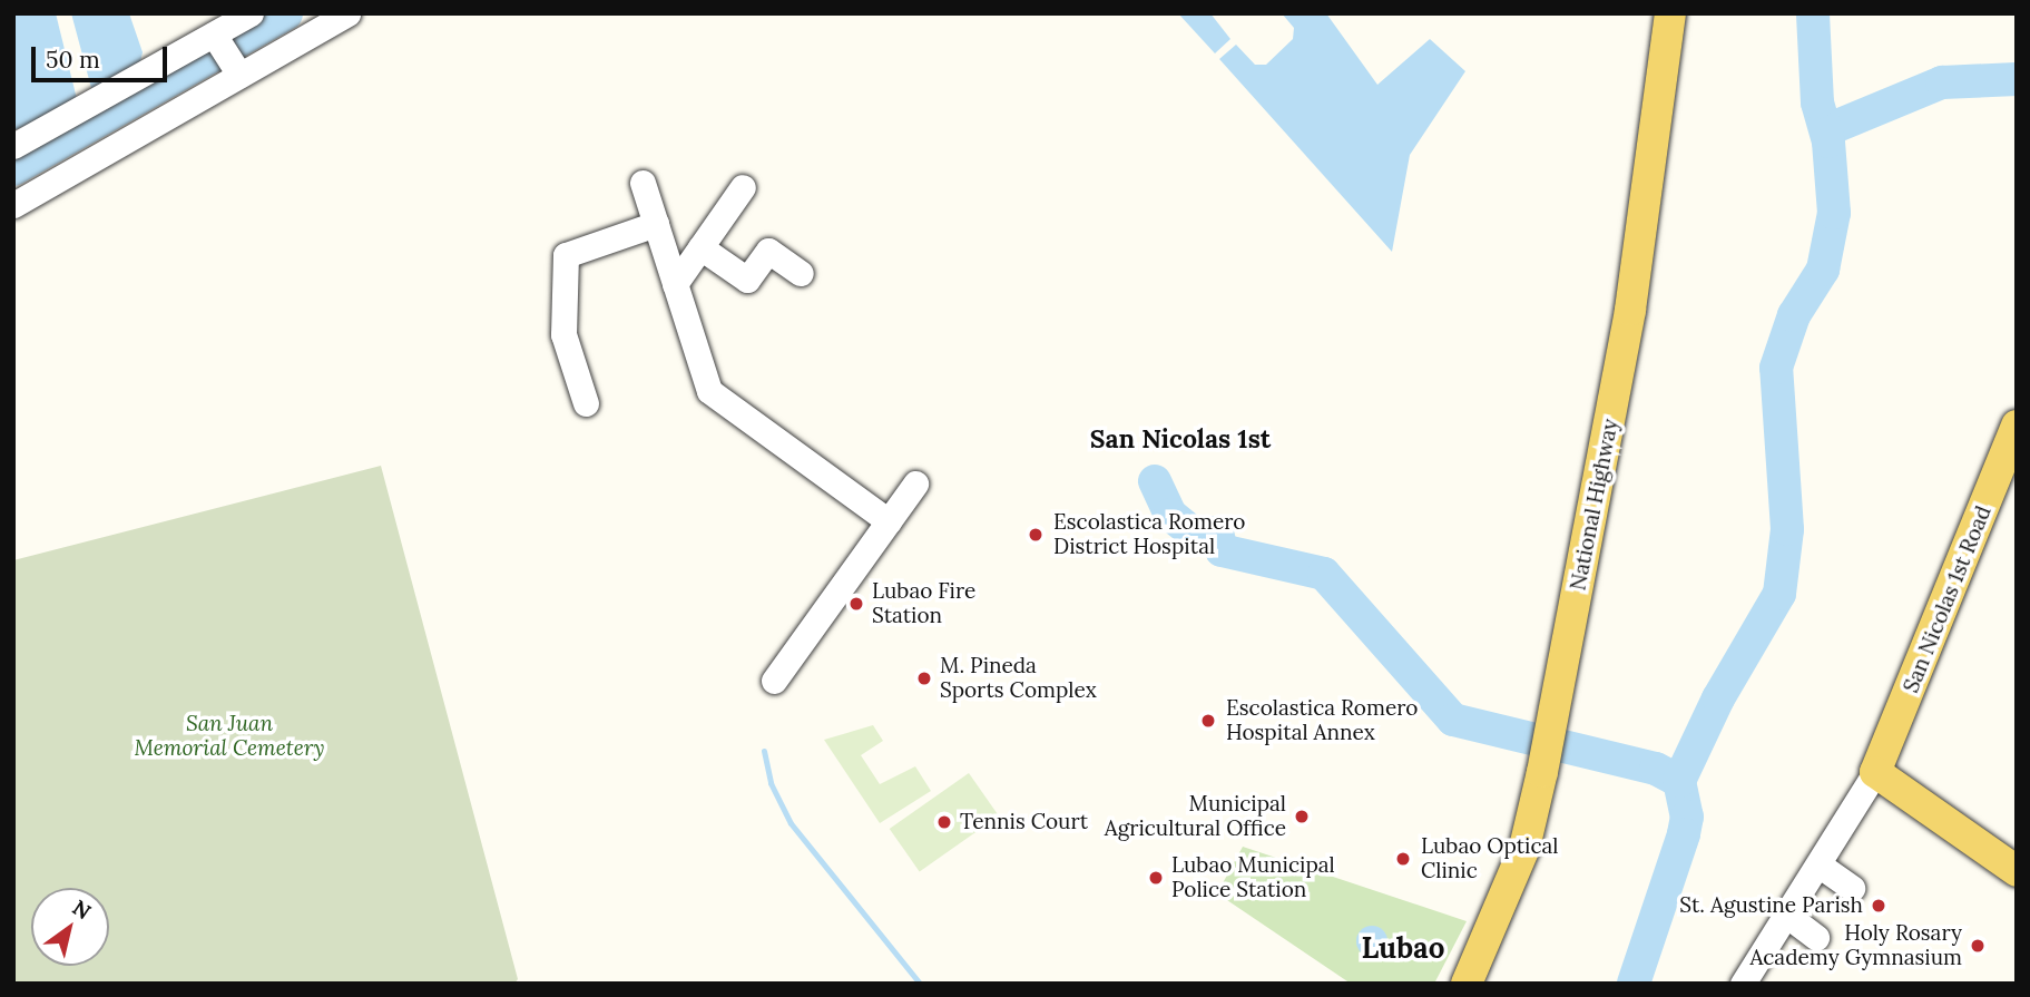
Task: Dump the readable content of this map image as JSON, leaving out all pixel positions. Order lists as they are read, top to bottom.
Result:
{
  "streets": {
    "main road": ["National Highway", "San Nicolas 1st Road"]
  },
  "districts": ["San Nicolas 1st", "Lubao"],
  "parks": ["San Juan Memorial Cemetery"],
  "places": [
    "Escolastica Romero District Hospital",
    "Lubao Fire Station",
    "M. Pineda Sports Complex",
    "Escolastica Romero Hospital Annex",
    "Municipal Agricultural Office",
    "Tennis Court",
    "Lubao Optical Clinic",
    "Lubao Municipal Police Station",
    "St. Agustine Parish",
    "Holy Rosary Academy Gymnasium"
  ],
  "scale_bar": "50 m",
  "north": "top right"
}
